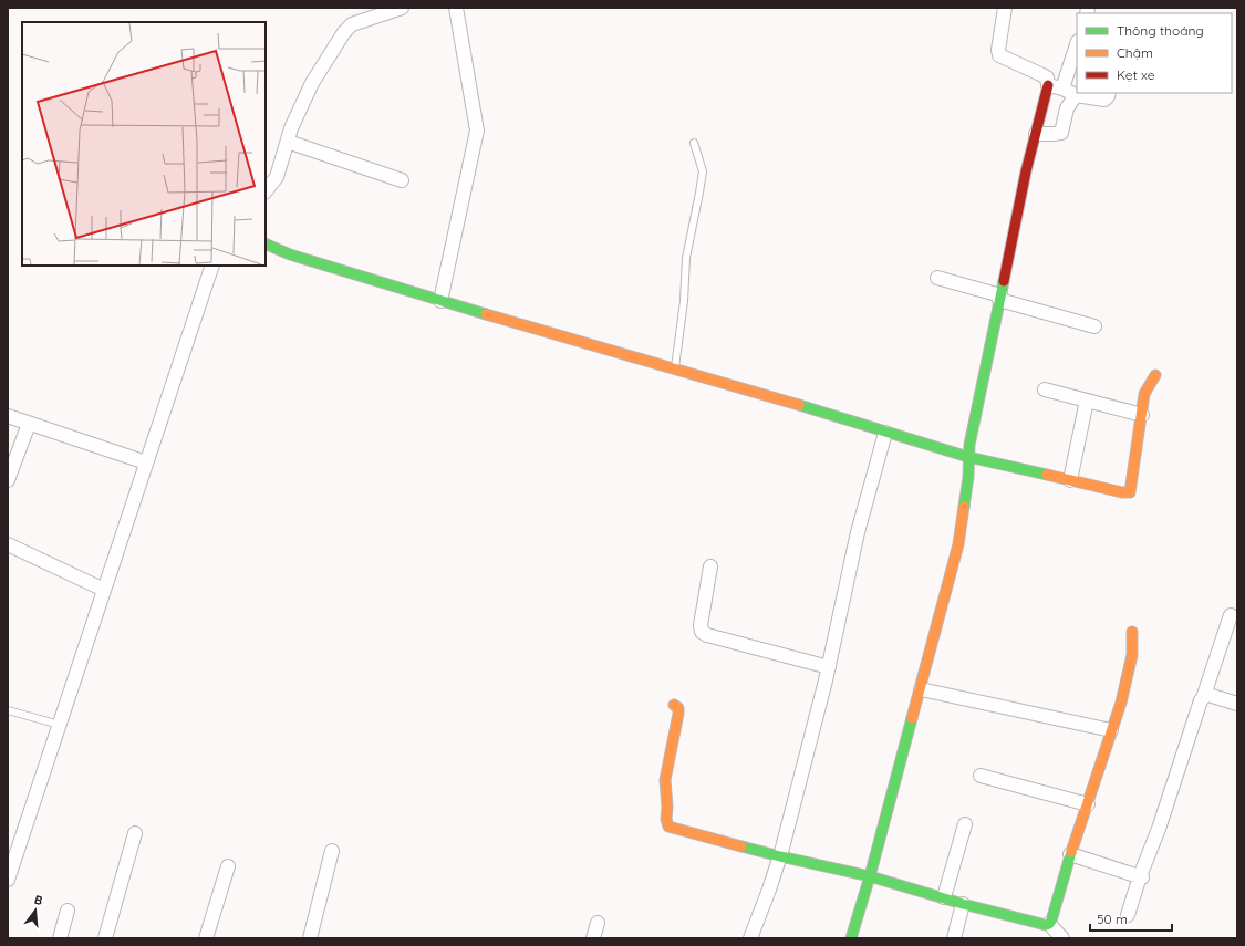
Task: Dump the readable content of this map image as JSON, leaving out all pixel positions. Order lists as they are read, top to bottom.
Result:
{
  "legend": ["Thông thoáng", "Chậm", "Kẹt xe"],
  "scale_bar": "50 m",
  "north": "top"
}
